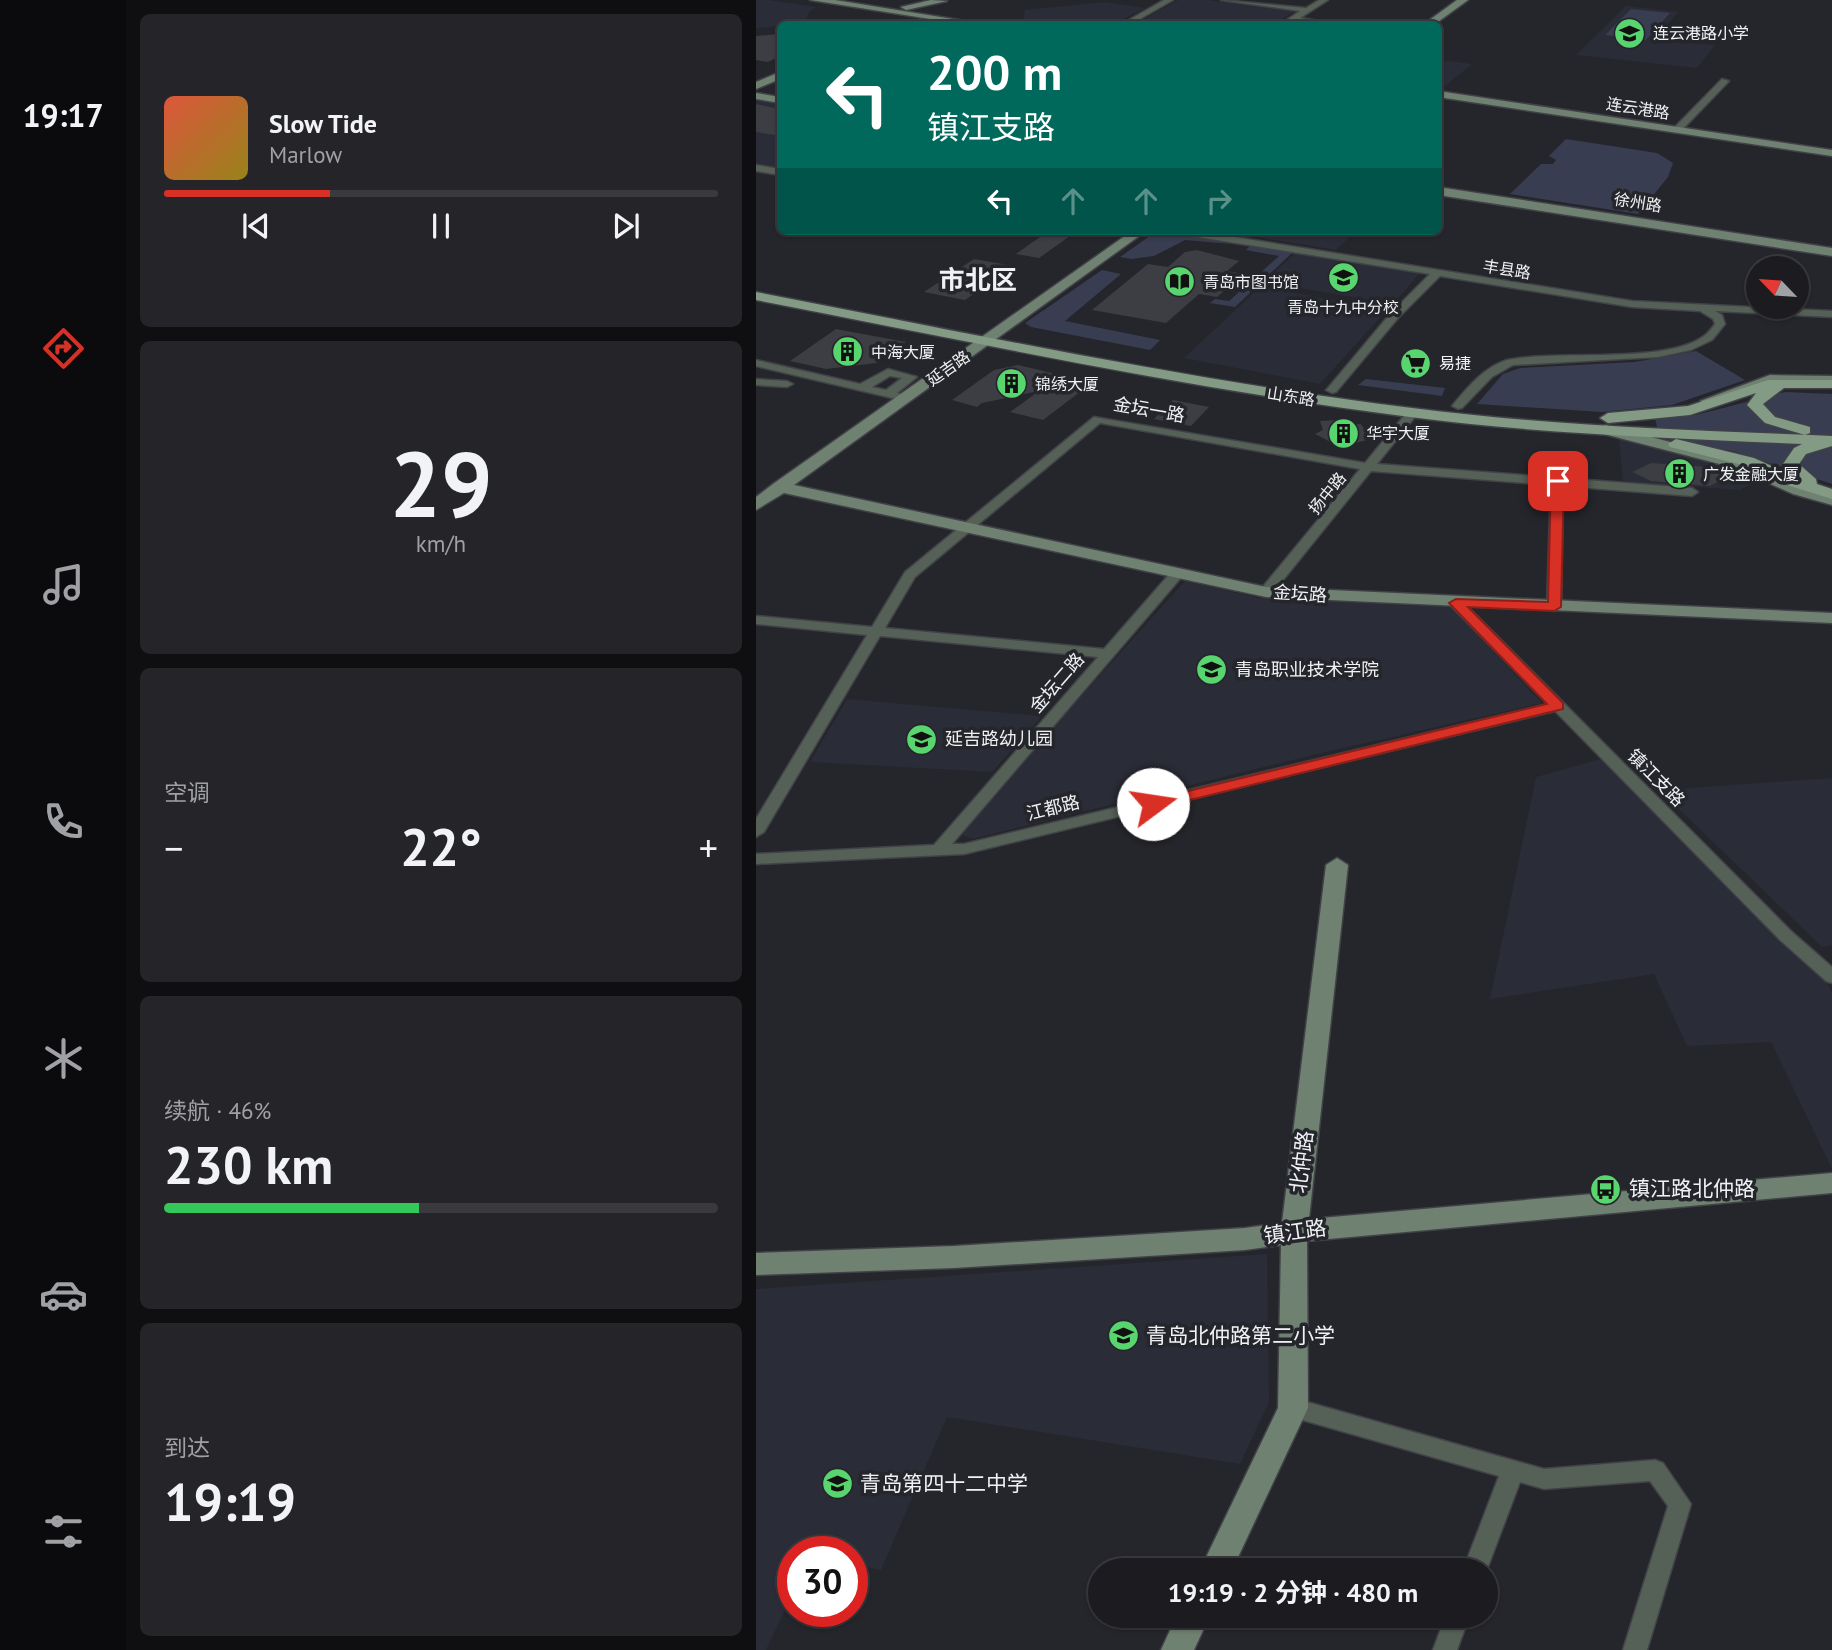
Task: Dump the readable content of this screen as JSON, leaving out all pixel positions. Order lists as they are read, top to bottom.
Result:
{
  "streets": {
    "main road": ["山东路"],
    "street": [
      "连云港路",
      "徐州路",
      "丰县路",
      "延吉路",
      "金坛一路",
      "扬中路",
      "金坛路",
      "金坛二路",
      "镇江支路",
      "江都路",
      "北仲路",
      "镇江路"
    ]
  },
  "crossings": [
    ["延吉路", "山东路"],
    ["延吉路", "金坛路"],
    ["山东路", "扬中路"],
    ["金坛一路", "扬中路"],
    ["金坛一路", "金坛路"],
    ["扬中路", "金坛路"],
    ["金坛路", "金坛二路"],
    ["金坛路", "镇江支路"],
    ["金坛二路", "江都路"],
    ["镇江支路", "江都路"],
    ["北仲路", "镇江路"]
  ],
  "districts": ["市北区"],
  "places": {
    "school or university": [
      "连云港路小学",
      "青岛十九中分校",
      "青岛职业技术学院",
      "延吉路幼儿园",
      "青岛北仲路第二小学",
      "青岛第四十二中学"
    ],
    "library": ["青岛市图书馆"],
    "building": [
      "中海大厦",
      "锦绣大厦",
      "华宇大厦",
      "广发金融大厦"
    ],
    "supermarket": ["易捷"],
    "bus stop": ["镇江路北仲路"]
  },
  "north": "top left",
  "page": {
    "tabs": "19:17",
    "turn": ["200 m", "镇江支路"],
    "song": ["Slow Tide", "Marlow"],
    "tile": [
      ["29", "km/h"],
      "空调",
      ["续航 · 46%", "230 km"],
      ["到达", "19:19"]
    ],
    "heat": ["−", "22°", "+"],
    "limit": "30",
    "trip": "19:19 · 2 分钟 · 480 m"
  }
}
